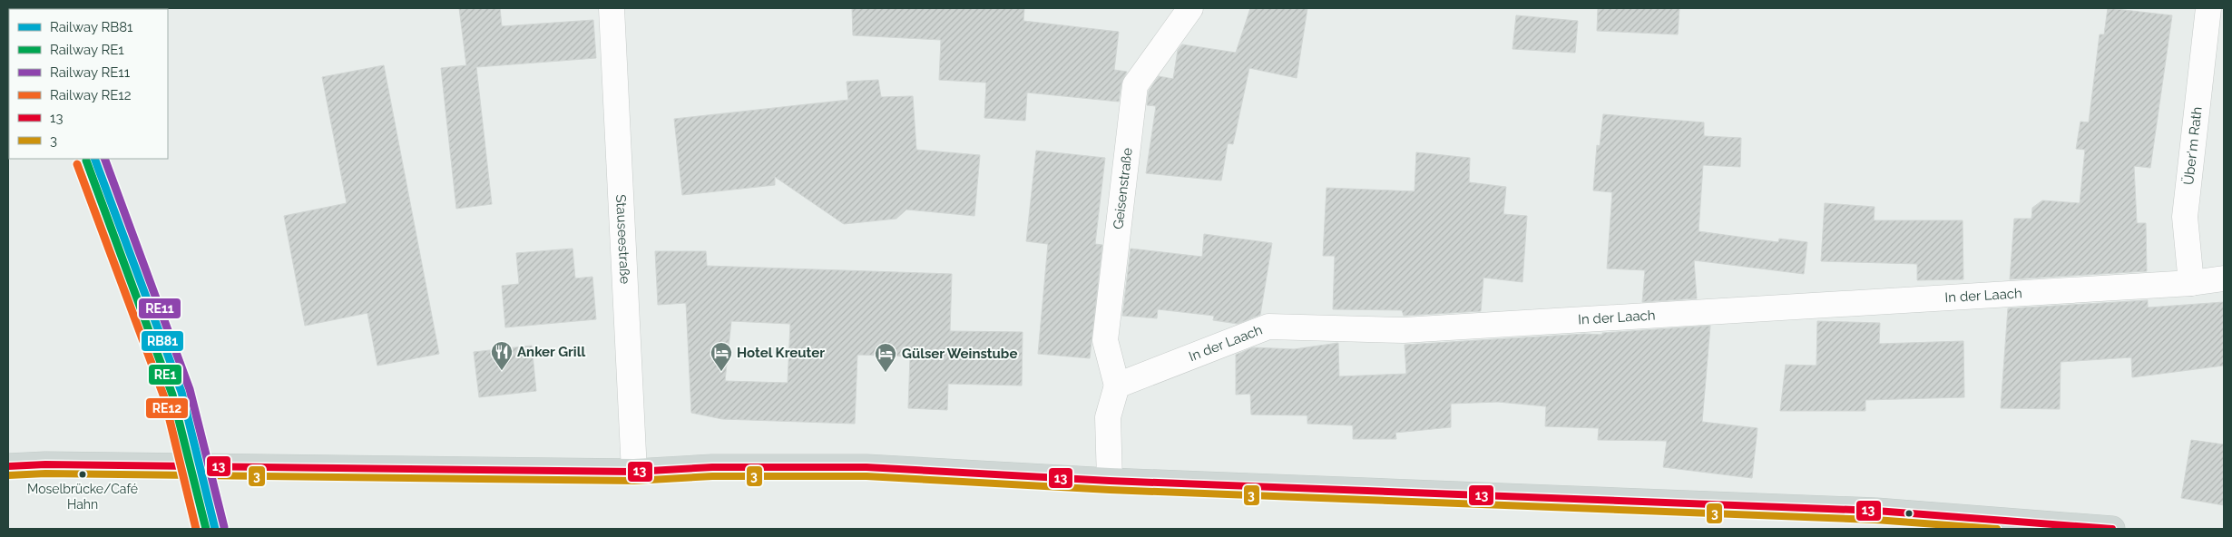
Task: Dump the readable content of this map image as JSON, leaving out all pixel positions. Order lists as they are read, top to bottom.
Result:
{
  "streets": {
    "street": [
      "Über'm Rath",
      "Geisenstraße",
      "Stauseestraße",
      "In der Laach"
    ]
  },
  "crossings": [
    ["Über'm Rath", "In der Laach"],
    ["Geisenstraße", "In der Laach"]
  ],
  "places": {
    "restaurant": ["Anker Grill"],
    "hotel": ["Hotel Kreuter", "Gülser Weinstube"],
    "other": ["Moselbrücke/Café Hahn"]
  },
  "lines": [
    "rail line RB81",
    "rail line RE11",
    "rail line RE1",
    "rail line RE12",
    "transit line 13",
    "transit line 3"
  ],
  "legend": [
    "Railway RB81",
    "Railway RE1",
    "Railway RE11",
    "Railway RE12",
    "13",
    "3"
  ]
}
